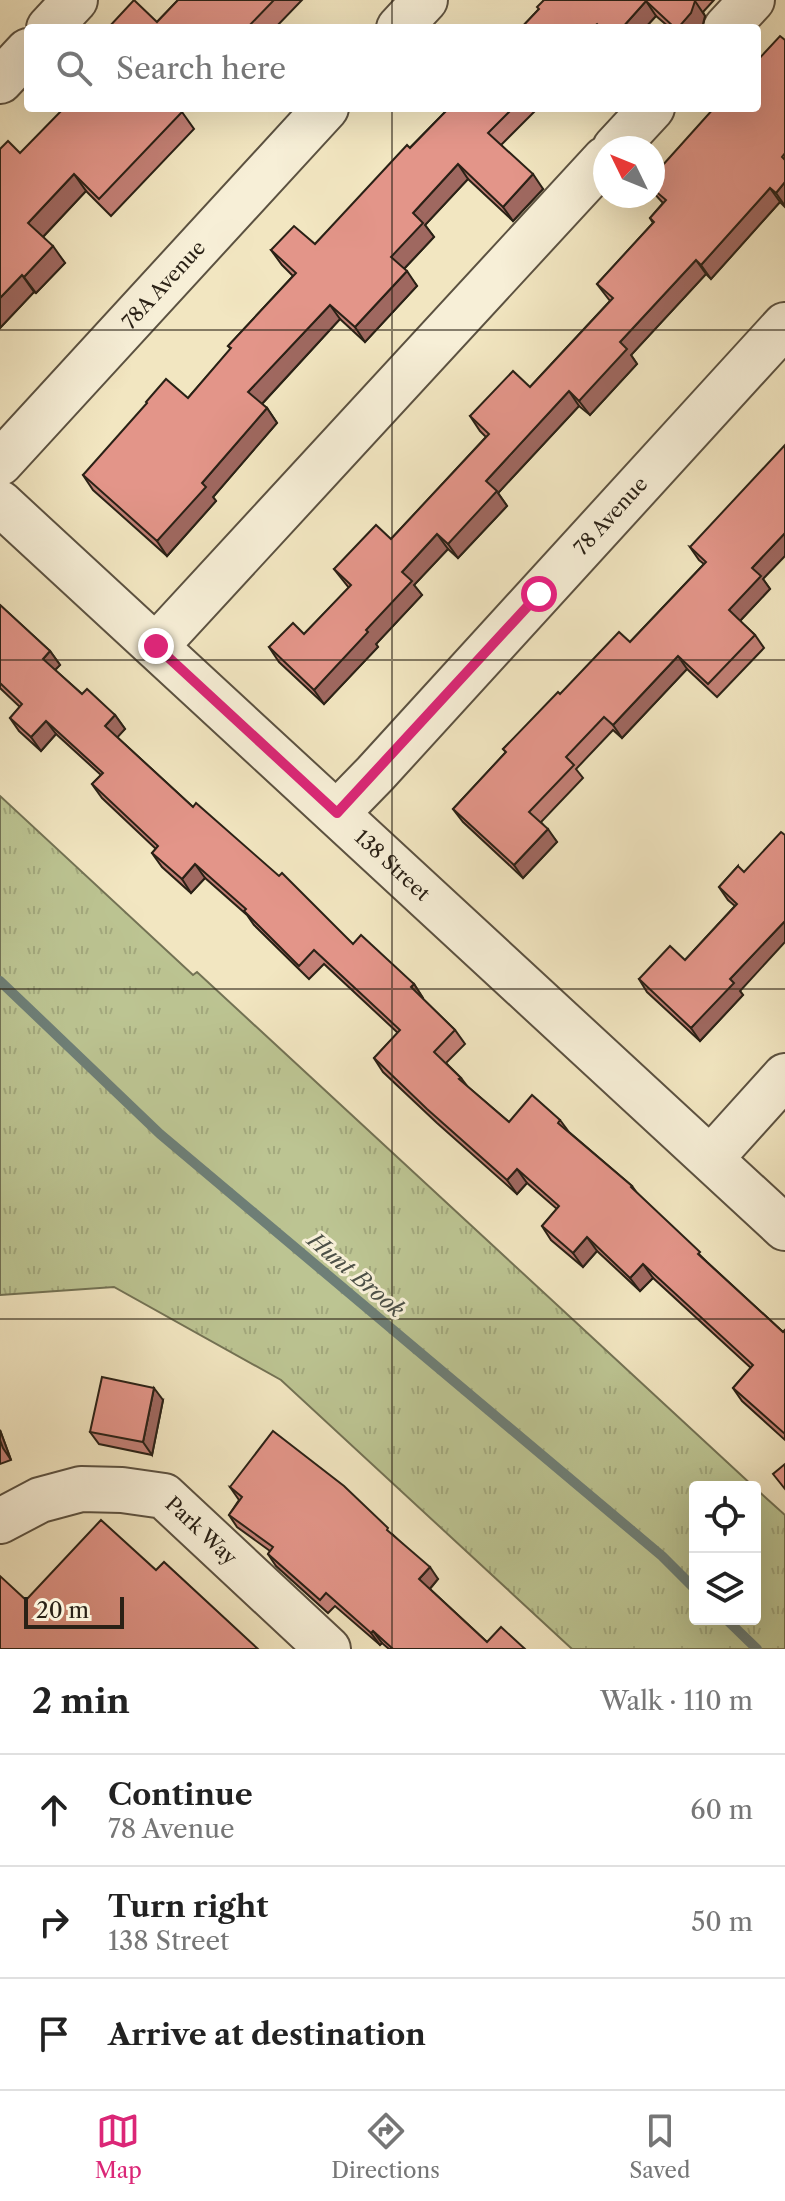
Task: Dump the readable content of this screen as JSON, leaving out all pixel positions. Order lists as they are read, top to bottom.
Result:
{
  "streets": {
    "street": [
      "78A Avenue",
      "78 Avenue",
      "138 Street",
      "Park Way"
    ]
  },
  "crossings": [
    ["78 Avenue", "138 Street"]
  ],
  "water": ["Hunt Brook"],
  "scale_bar": "20 m",
  "north": "top left",
  "page": {
    "search": "Search here",
    "scale": "20 m",
    "heading": ["2 min", "Walk · 110 m"],
    "list": [
      ["Continue", "78 Avenue", "60 m"],
      ["Turn right", "138 Street", "50 m"],
      "Arrive at destination"
    ],
    "nav": ["Map", "Directions", "Saved"]
  }
}
